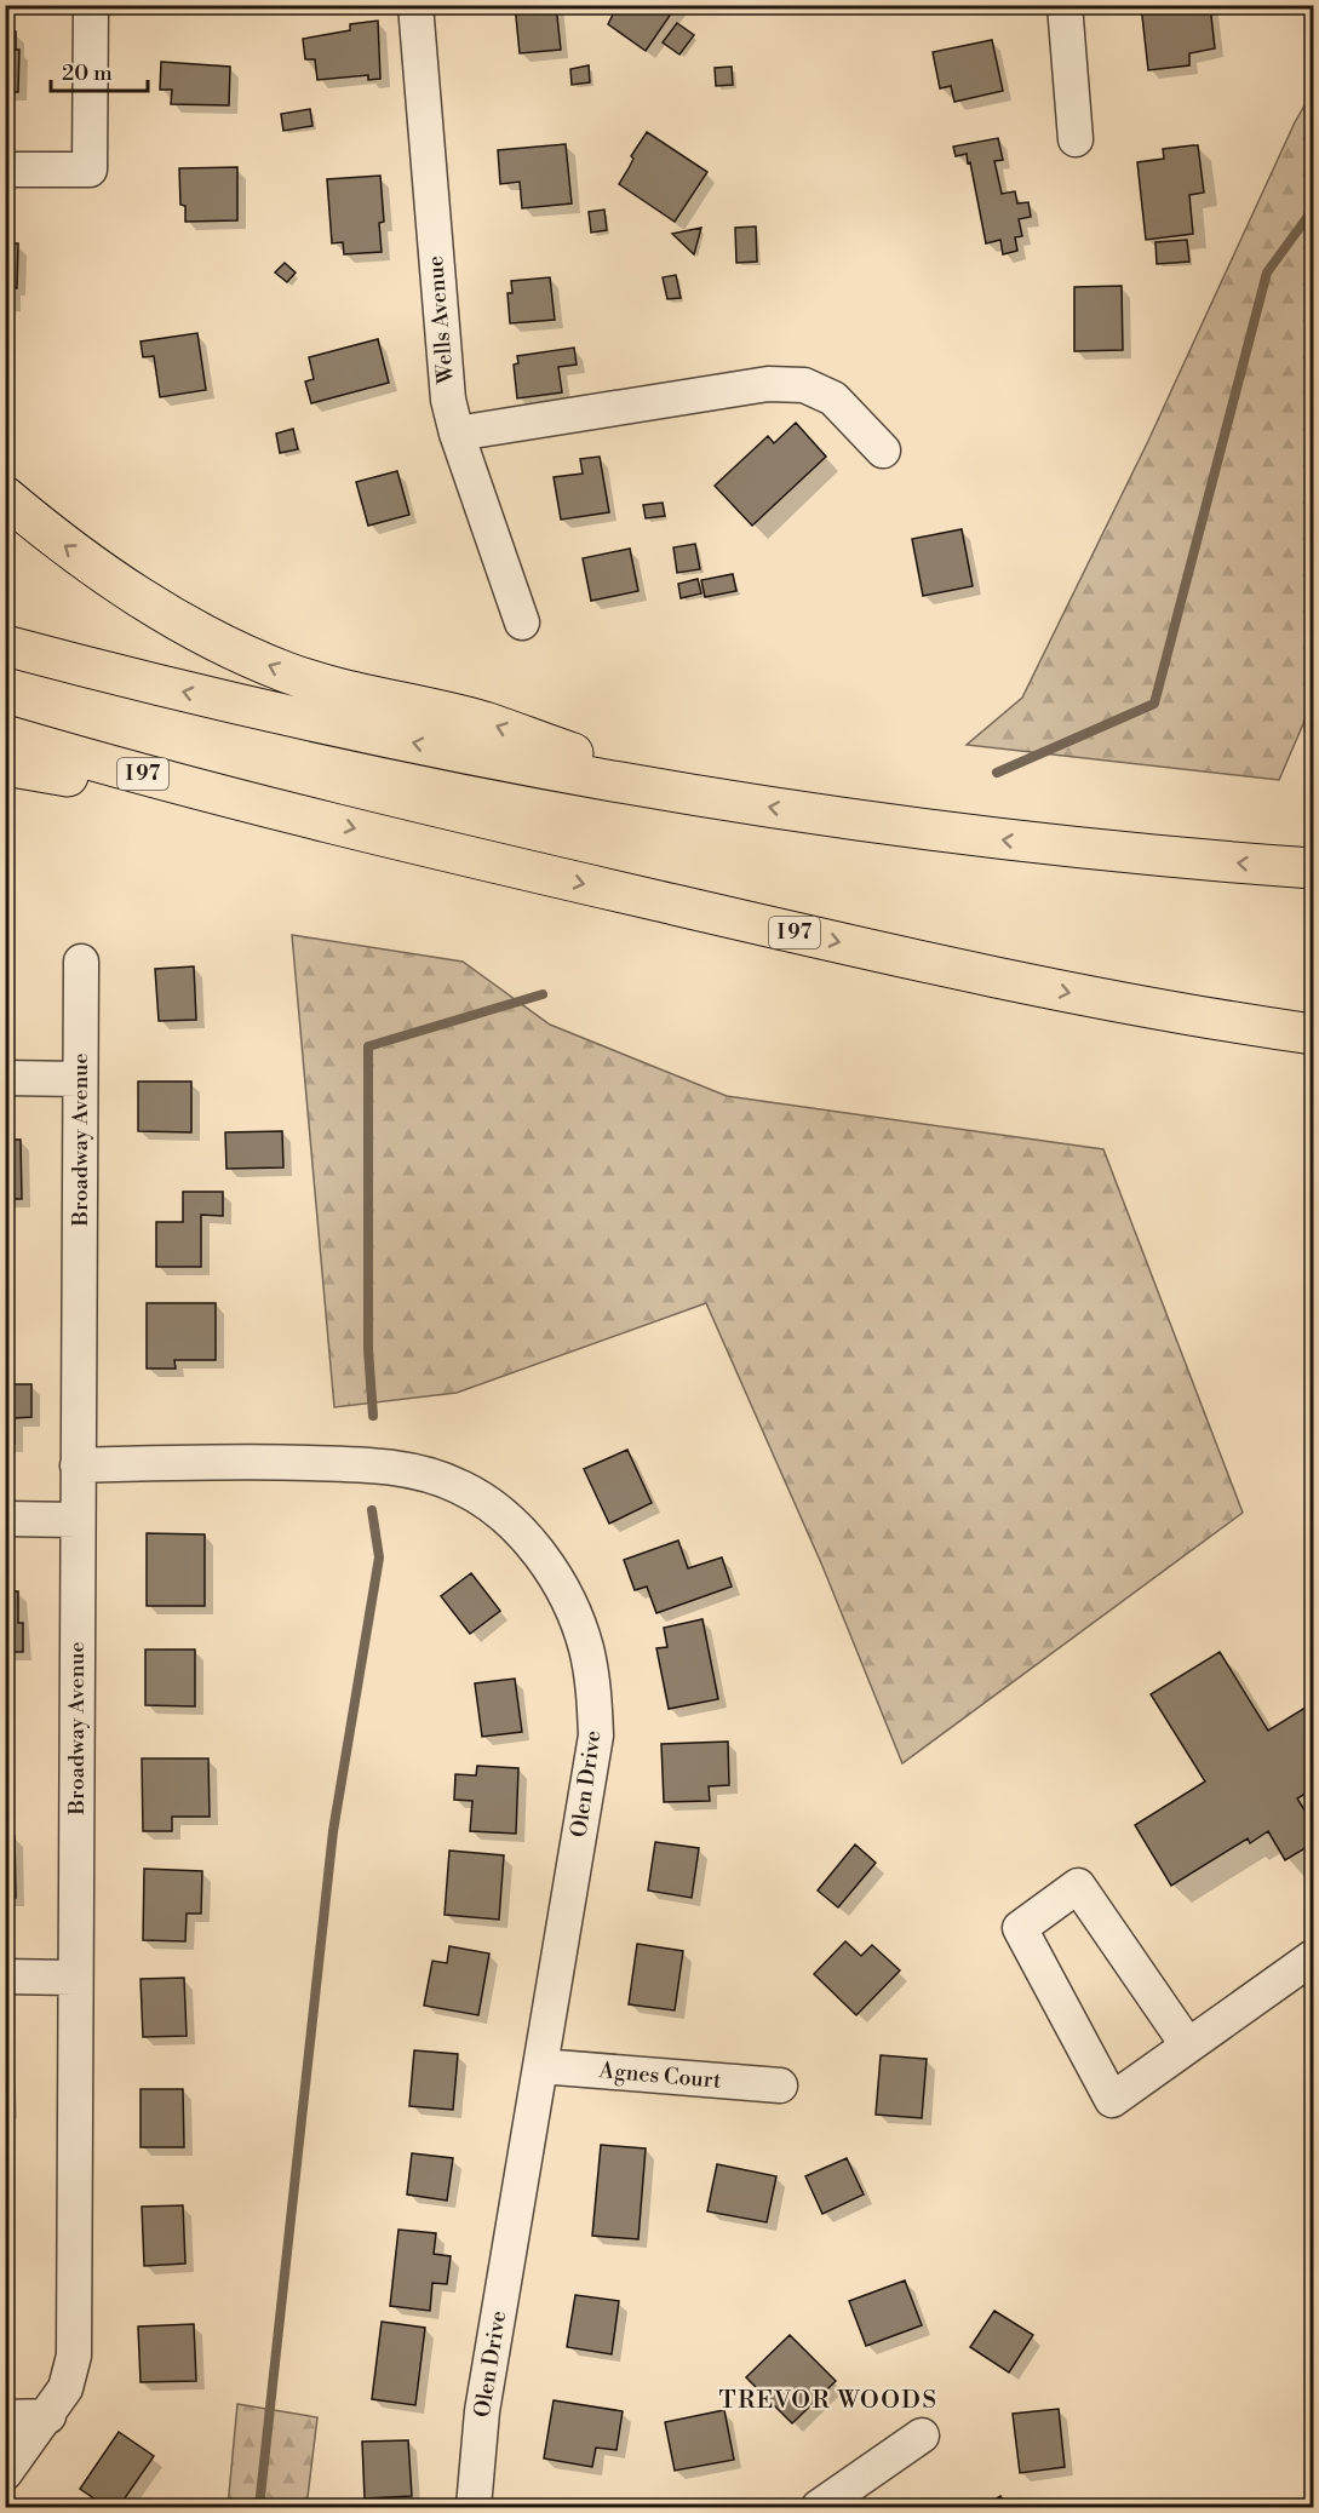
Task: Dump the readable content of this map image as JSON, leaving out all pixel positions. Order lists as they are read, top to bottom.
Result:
{
  "streets": {
    "highway": ["I 97"],
    "street": [
      "Wells Avenue",
      "Broadway Avenue",
      "Olen Drive",
      "Agnes Court"
    ]
  },
  "crossings": [
    ["Broadway Avenue", "Olen Drive"],
    ["Olen Drive", "Agnes Court"]
  ],
  "districts": ["TREVOR WOODS"],
  "scale_bar": "20 m"
}
